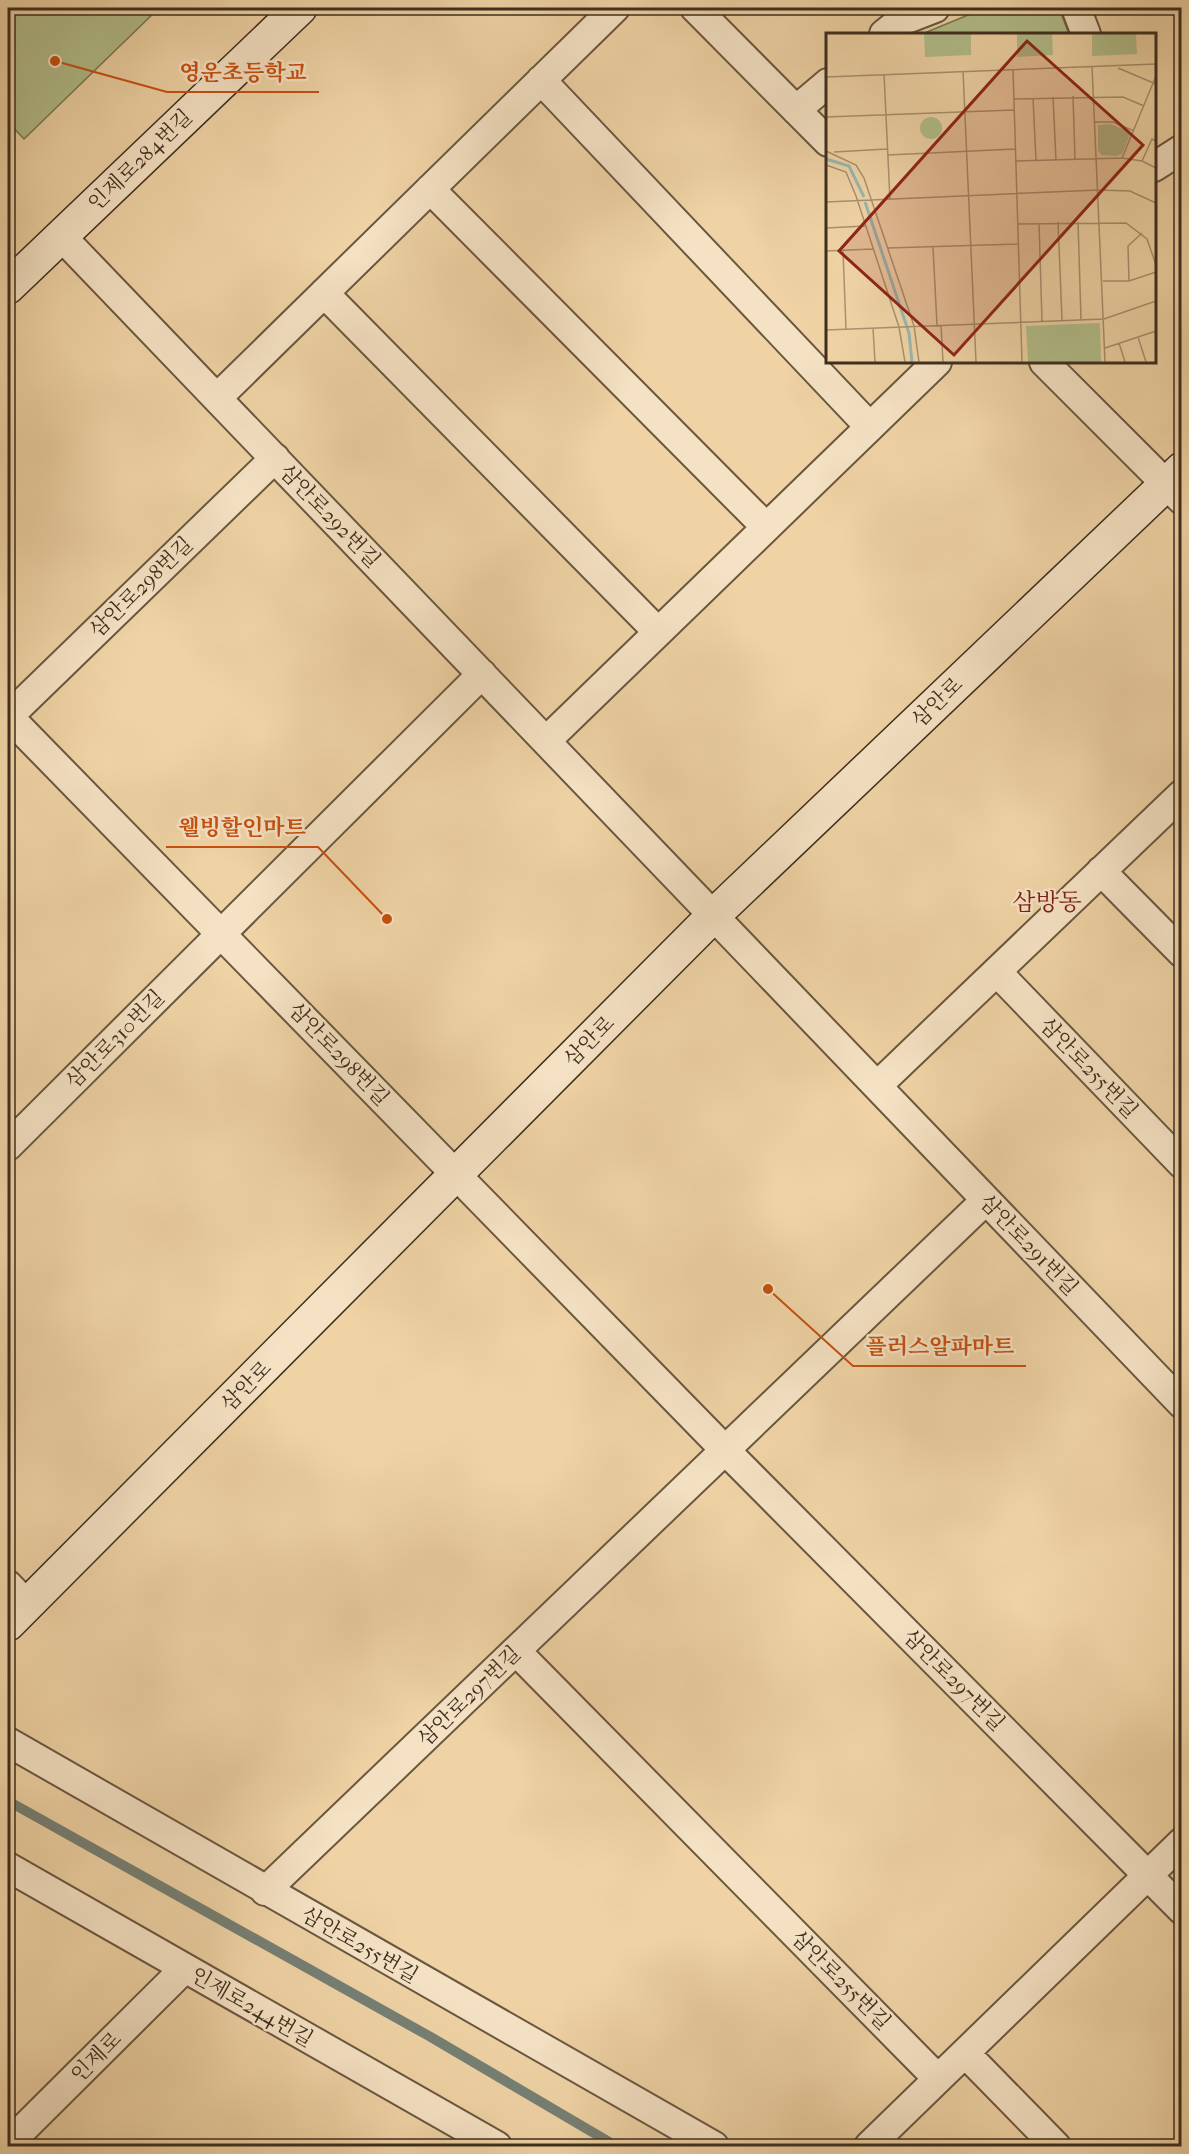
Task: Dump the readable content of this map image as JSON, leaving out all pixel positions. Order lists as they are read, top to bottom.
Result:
{
  "streets": {
    "main road": ["인제로284번길", "삼안로"],
    "street": [
      "삼안로292번길",
      "삼안로298번길",
      "삼안로310번길",
      "삼안로255번길",
      "삼안로291번길",
      "삼안로297번길",
      "인제로244번길",
      "인제로"
    ]
  },
  "crossings": [
    ["인제로284번길", "삼안로292번길"],
    ["삼안로292번길", "삼안로298번길"],
    ["삼안로292번길", "삼안로"],
    ["삼안로292번길", "삼안로291번길"],
    ["삼안로298번길", "삼안로"],
    ["삼안로298번길", "삼안로310번길"],
    ["삼안로298번길", "삼안로297번길"],
    ["삼안로", "삼안로291번길"],
    ["삼안로", "삼안로297번길"],
    ["삼안로255번길", "삼안로297번길"],
    ["인제로244번길", "인제로"]
  ],
  "districts": ["삼방동"],
  "places": ["영운초등학교", "웰빙할인마트", "플러스알파마트"]
}
